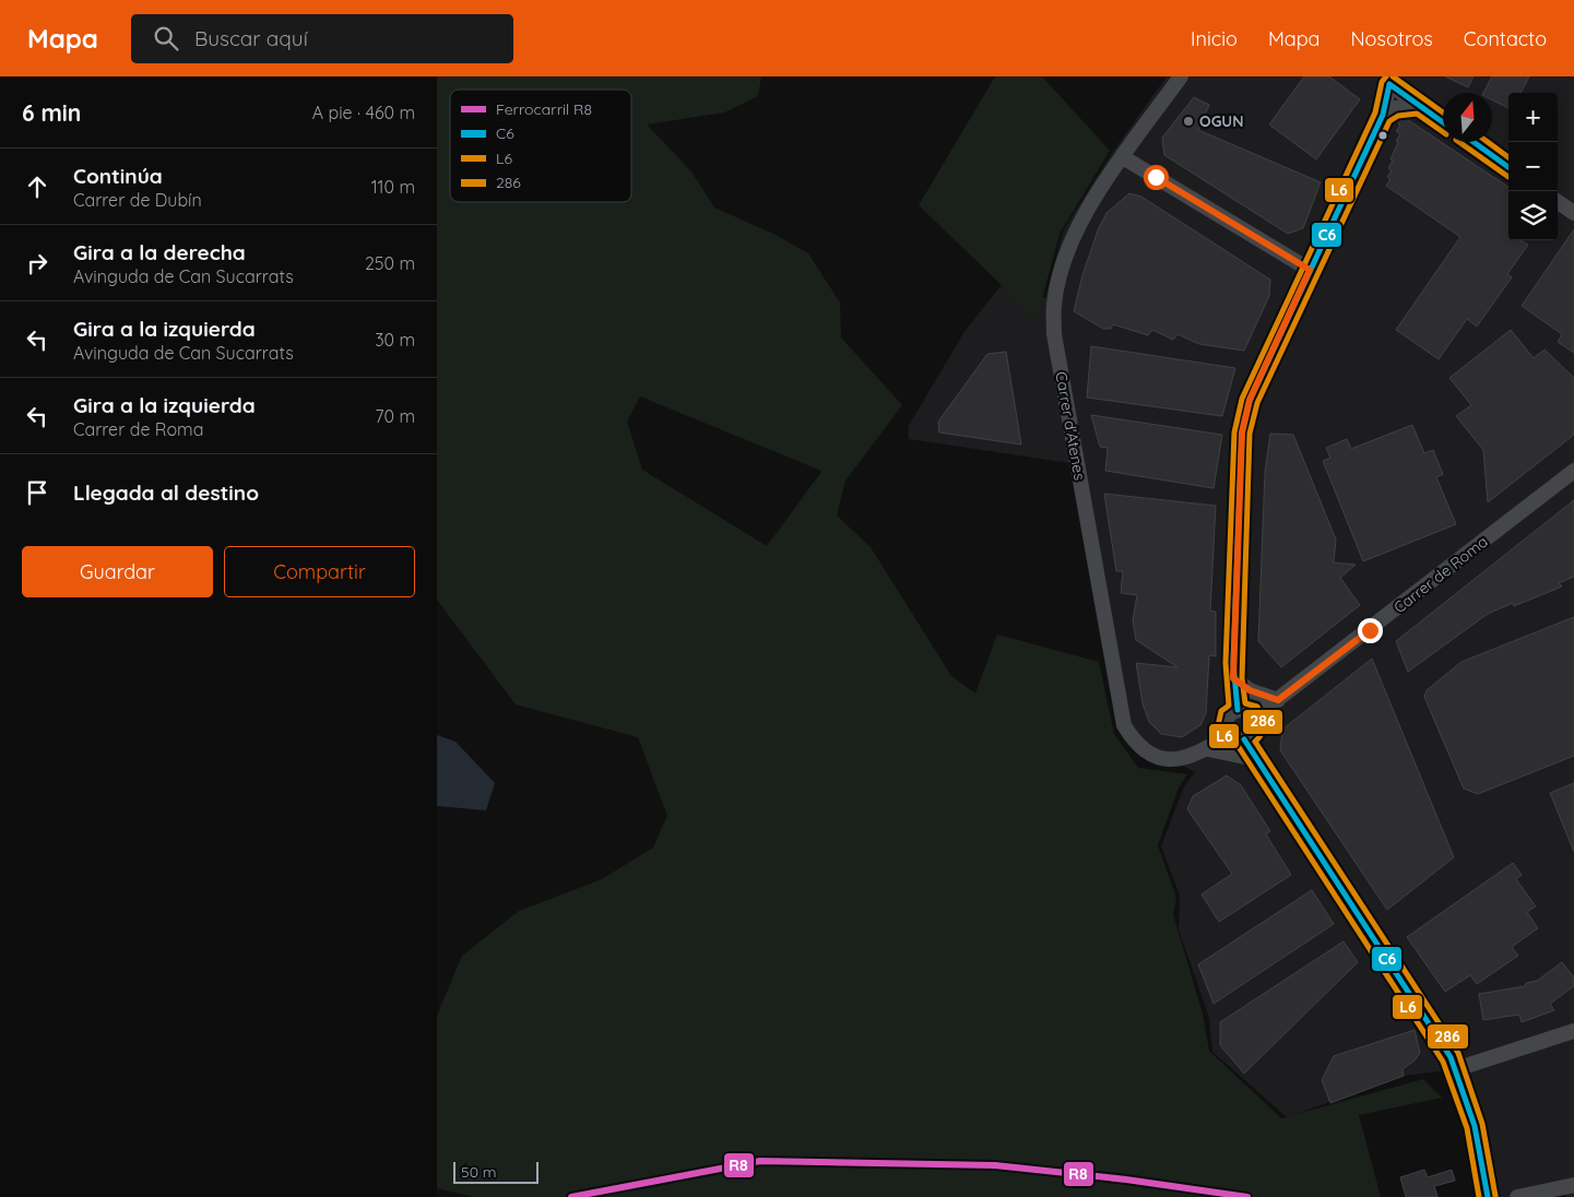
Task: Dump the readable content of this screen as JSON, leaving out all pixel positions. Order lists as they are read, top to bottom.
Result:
{
  "streets": {
    "street": ["Carrer d'Atenes", "Carrer de Roma"]
  },
  "places": ["OGUN"],
  "lines": [
    "transit line L6",
    "transit line C6",
    "transit line 286",
    "rail line R8"
  ],
  "legend": [
    "Ferrocarril R8",
    "C6",
    "L6",
    "286"
  ],
  "scale_bar": "50 m",
  "north": "top",
  "page": {
    "header": "Mapa",
    "search": "Buscar aquí",
    "nav": [
      "Inicio",
      "Mapa",
      "Nosotros",
      "Contacto"
    ],
    "heading": ["6 min", "A pie · 460 m"],
    "map_buttons": ["+", "−"],
    "list": [
      ["Continúa", "Carrer de Dubín", "110 m"],
      ["Gira a la derecha", "Avinguda de Can Sucarrats", "250 m"],
      ["Gira a la izquierda", "Avinguda de Can Sucarrats", "30 m"],
      ["Gira a la izquierda", "Carrer de Roma", "70 m"],
      "Llegada al destino"
    ],
    "buttons": ["Guardar", "Compartir"],
    "scale": "50 m"
  }
}
